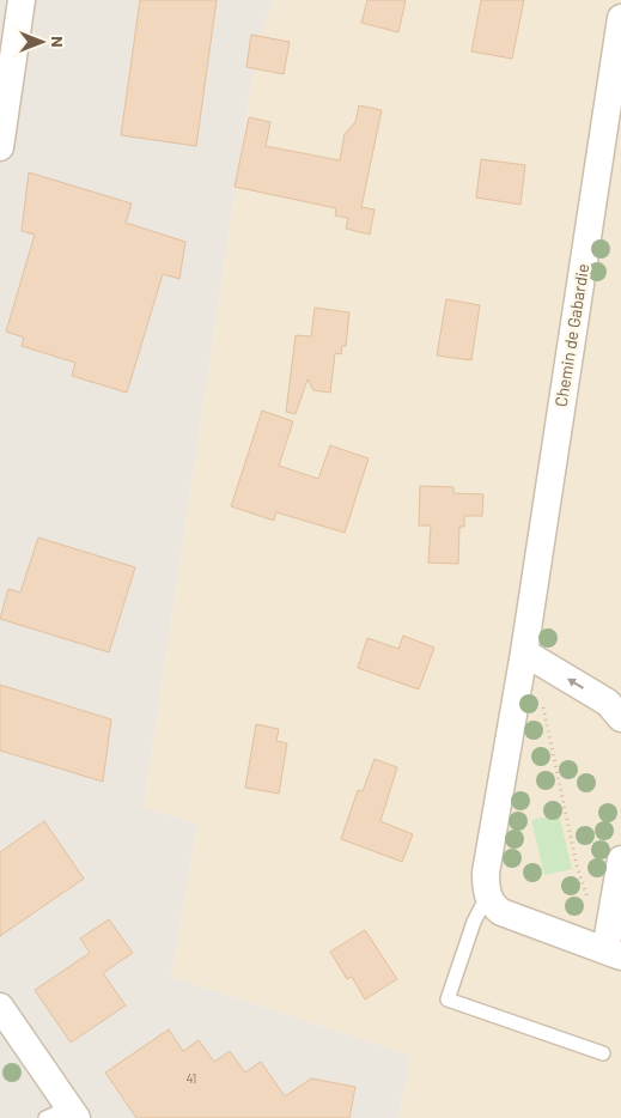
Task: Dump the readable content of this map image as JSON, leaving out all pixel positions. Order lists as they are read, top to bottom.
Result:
{
  "streets": {
    "street": ["Chemin de Gabardie"]
  },
  "house_numbers": ["41"],
  "north": "right"
}
